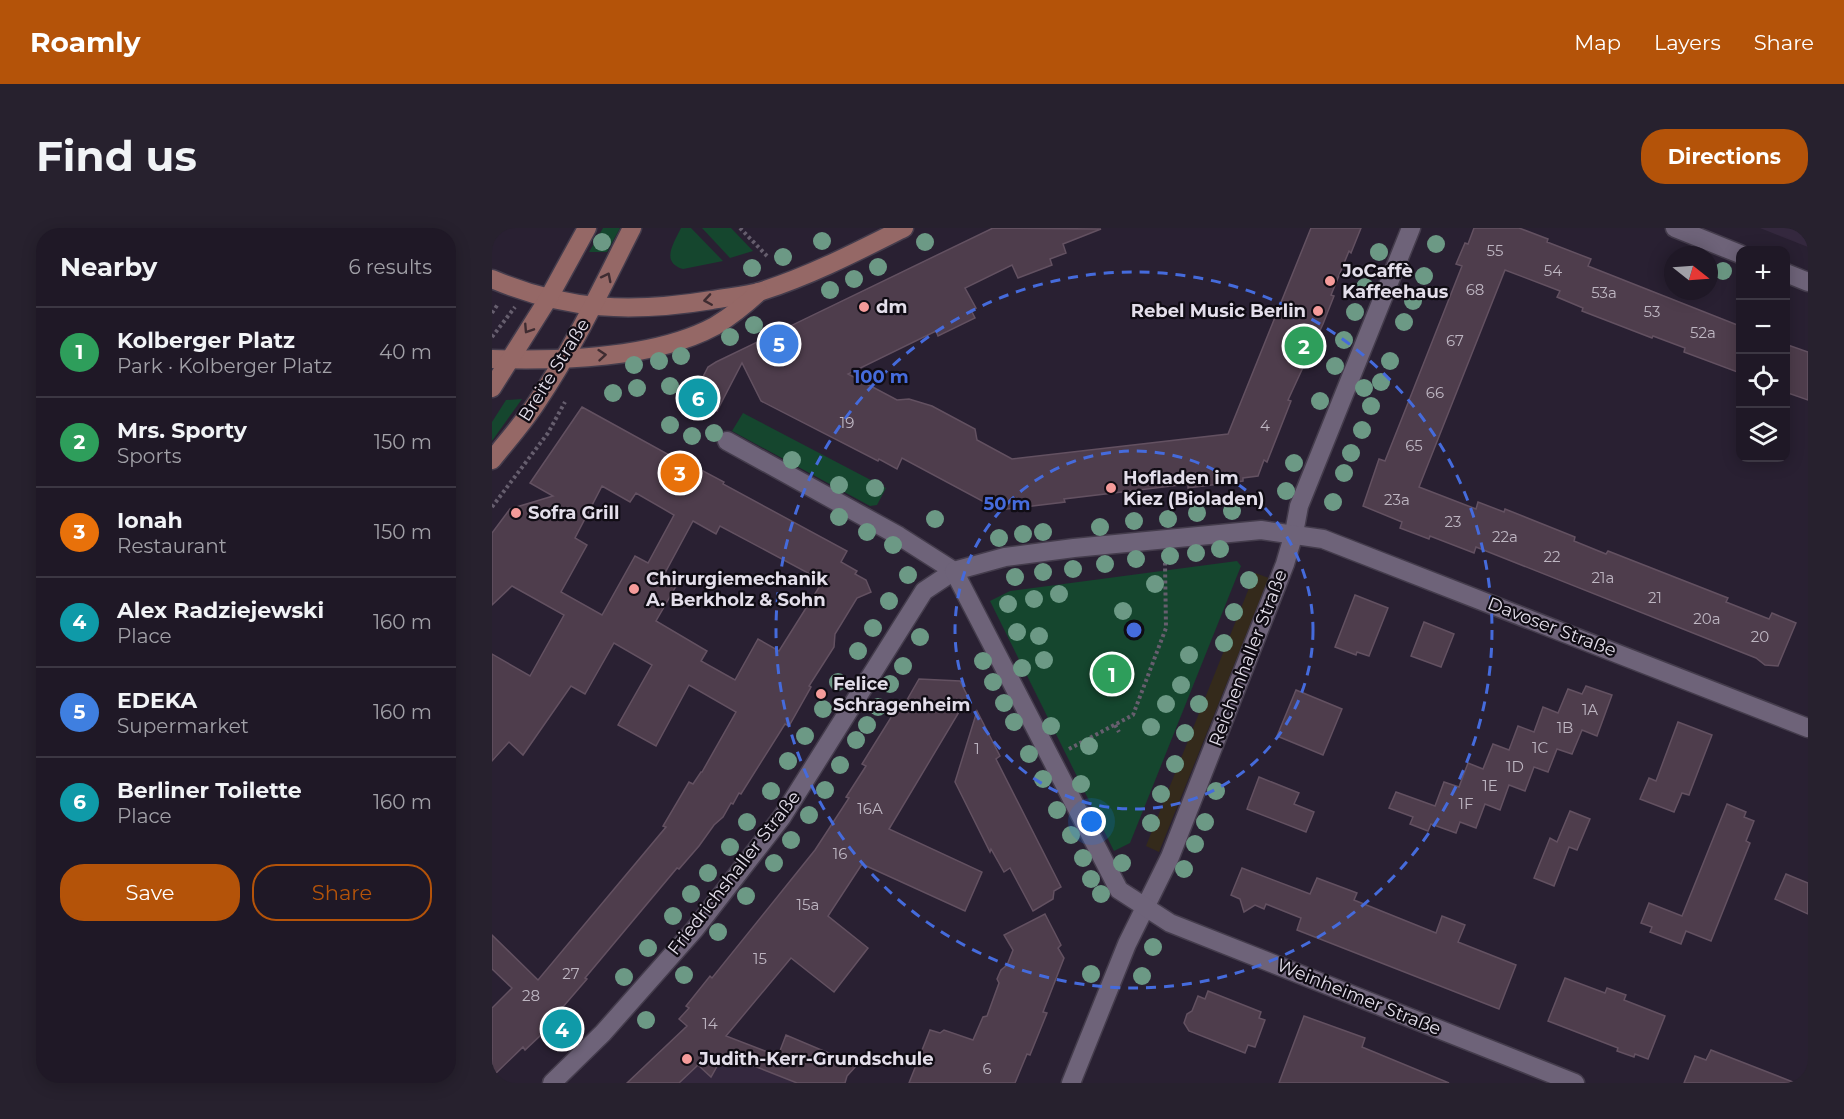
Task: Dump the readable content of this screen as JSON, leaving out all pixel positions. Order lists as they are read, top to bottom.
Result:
{
  "streets": {
    "street": [
      "Breite Straße",
      "Davoser Straße",
      "Reichenhaller Straße",
      "Friedrichshaller Straße",
      "Weinheimer Straße"
    ]
  },
  "crossings": [
    ["Davoser Straße", "Reichenhaller Straße"],
    ["Davoser Straße", "Friedrichshaller Straße"],
    ["Davoser Straße", "Weinheimer Straße"],
    ["Reichenhaller Straße", "Weinheimer Straße"],
    ["Friedrichshaller Straße", "Weinheimer Straße"]
  ],
  "places": [
    "JoCaffè Kaffeehaus",
    "dm",
    "Rebel Music Berlin",
    "Hofladen im Kiez (Bioladen)",
    "Sofra Grill",
    "Chirurgiemechanik A. Berkholz & Sohn",
    "Felice Schragenheim",
    "Judith-Kerr-Grundschule"
  ],
  "house_numbers": [
    "55",
    "54",
    "68",
    "53a",
    "53",
    "52a",
    "67",
    "66",
    "19",
    "4",
    "65",
    "23a",
    "23",
    "22a",
    "22",
    "21a",
    "21",
    "20a",
    "20",
    "1A",
    "1B",
    "1C",
    "1",
    "1D",
    "1E",
    "1F",
    "16A",
    "16",
    "15a",
    "15",
    "27",
    "28",
    "14",
    "6"
  ],
  "north": "right",
  "page": {
    "header": "Roamly",
    "nav": ["Map", "Layers", "Share"],
    "buttons": [
      "Directions",
      ["Save", "Share"]
    ],
    "title": "Find us",
    "heading": ["Nearby", "6 results"],
    "map_buttons": ["+", "−"],
    "list": [
      {
        "mark": "1",
        "name": "Kolberger Platz",
        "note": "Park · Kolberger Platz",
        "value": "40 m"
      },
      {
        "mark": "2",
        "name": "Mrs. Sporty",
        "note": "Sports",
        "value": "150 m"
      },
      {
        "mark": "3",
        "name": "Ionah",
        "note": "Restaurant",
        "value": "150 m"
      },
      {
        "mark": "4",
        "name": "Alex Radziejewski",
        "note": "Place",
        "value": "160 m"
      },
      {
        "mark": "5",
        "name": "EDEKA",
        "note": "Supermarket",
        "value": "160 m"
      },
      {
        "mark": "6",
        "name": "Berliner Toilette",
        "note": "Place",
        "value": "160 m"
      }
    ],
    "pins": [
      "5",
      "2",
      "6",
      "3",
      "1",
      "4"
    ]
  },
  "rings": ["100 m", "50 m"]
}
